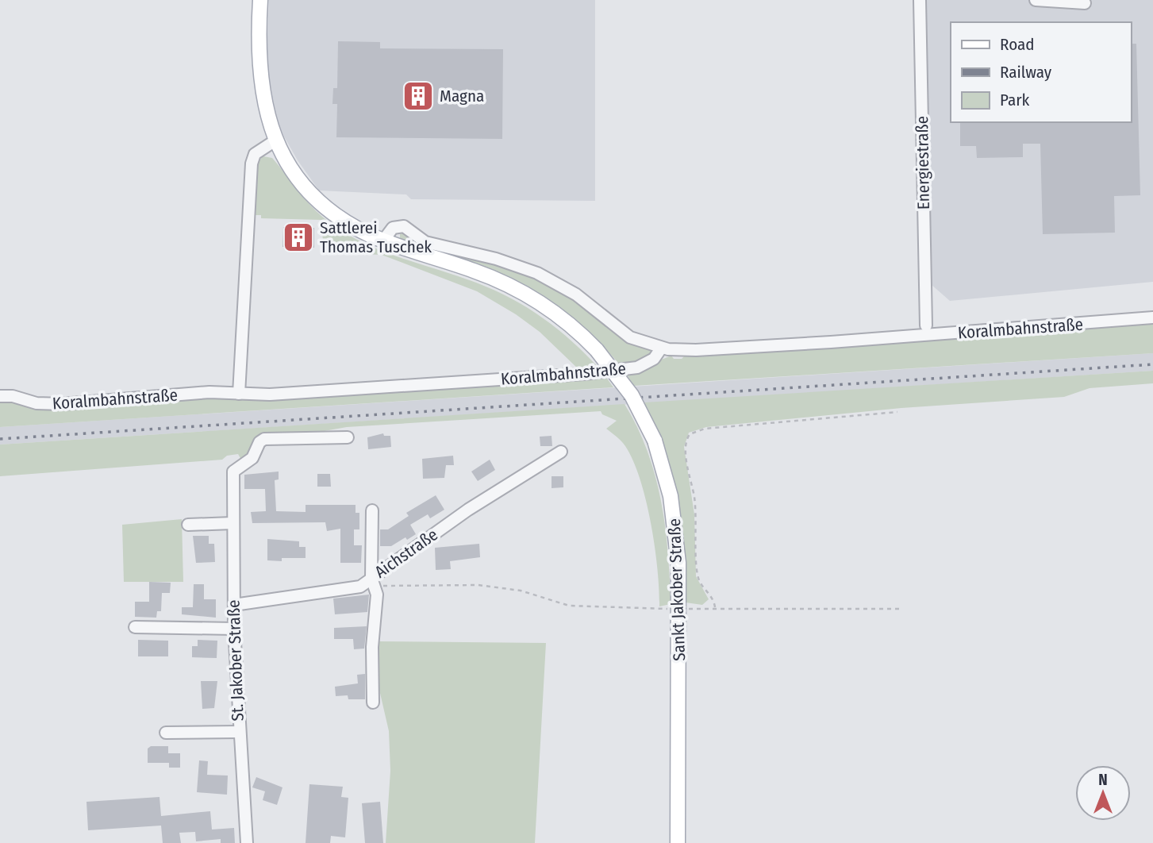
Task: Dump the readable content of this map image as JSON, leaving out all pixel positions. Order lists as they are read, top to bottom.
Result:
{
  "streets": {
    "main road": ["Sankt Jakober Straße"],
    "street": [
      "Energiestraße",
      "Koralmbahnstraße",
      "Aichstraße",
      "St. Jakober Straße"
    ]
  },
  "crossings": [
    ["Aichstraße", "St. Jakober Straße"]
  ],
  "places": {
    "building": ["Magna", "Sattlerei Thomas Tuschek"]
  },
  "legend": ["Road", "Railway", "Park"],
  "north": "top"
}
